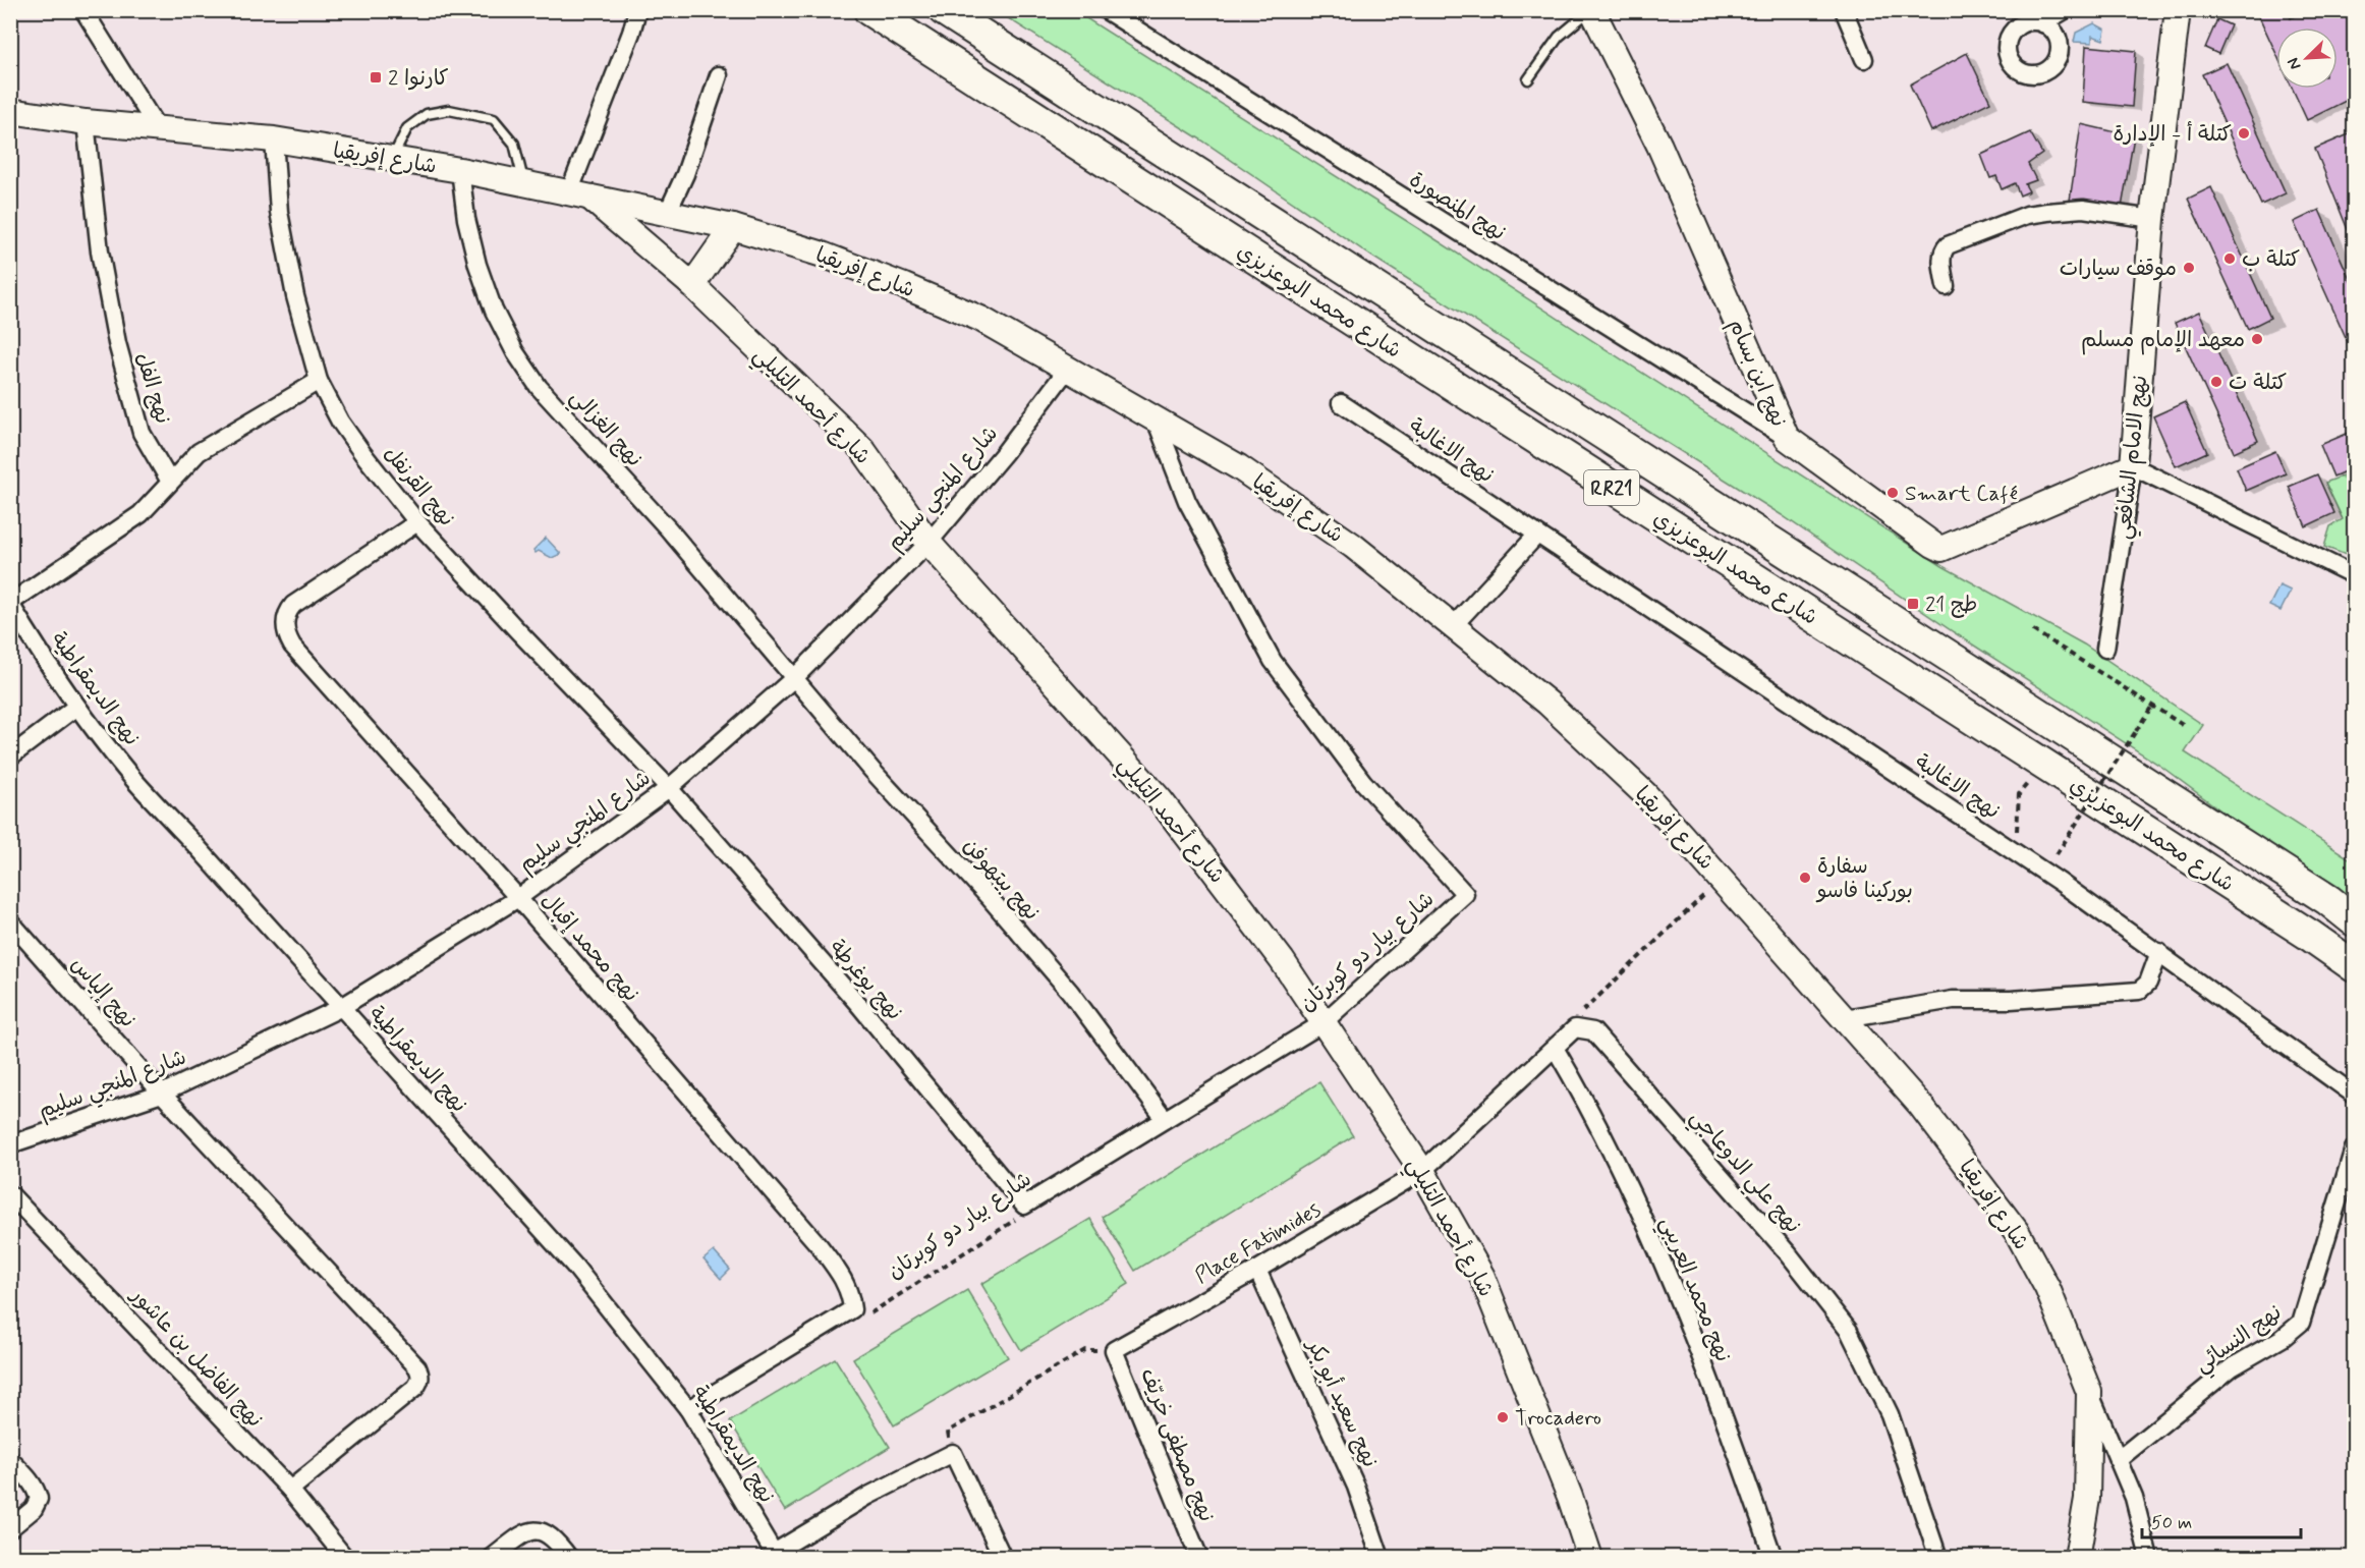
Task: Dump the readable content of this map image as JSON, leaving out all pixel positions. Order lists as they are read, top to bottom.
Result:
{
  "streets": {
    "highway": ["شارع محمد البوعزيزي", "RR21"],
    "street": [
      "شارع إفريقيا",
      "نهج المنصورة",
      "نهج ابن بسام",
      "نهج الفل",
      "شارع أحمد التليلي",
      "نهج الغزالي",
      "نهج الاغالبة",
      "نهج الامام الشافعي",
      "نهج القرنفل",
      "شارع المنجي سليم",
      "نهج الديمقراطية",
      "نهج بيتهوفن",
      "نهج محمد إقبال",
      "شارع بيار دو كوبرتان",
      "نهج يوغرطة",
      "نهج إلياس",
      "نهج علي الدوعاجي",
      "Place Fatimides",
      "نهج محمد العريبي",
      "نهج النسائي",
      "نهج الفاضل بن عاشور",
      "نهج سعيد أبو بكر",
      "نهج مصطفى خريّف"
    ]
  },
  "crossings": [
    ["شارع إفريقيا", "نهج الفل"],
    ["شارع إفريقيا", "شارع أحمد التليلي"],
    ["شارع إفريقيا", "نهج الغزالي"],
    ["شارع إفريقيا", "نهج القرنفل"],
    ["شارع إفريقيا", "شارع المنجي سليم"],
    ["شارع إفريقيا", "شارع بيار دو كوبرتان"],
    ["نهج المنصورة", "نهج ابن بسام"],
    ["نهج ابن بسام", "نهج الامام الشافعي"],
    ["شارع أحمد التليلي", "شارع المنجي سليم"],
    ["شارع أحمد التليلي", "شارع بيار دو كوبرتان"],
    ["شارع أحمد التليلي", "Place Fatimides"],
    ["نهج الغزالي", "شارع المنجي سليم"],
    ["نهج الغزالي", "نهج بيتهوفن"],
    ["نهج القرنفل", "شارع المنجي سليم"],
    ["نهج القرنفل", "نهج محمد إقبال"],
    ["نهج القرنفل", "نهج يوغرطة"],
    ["شارع المنجي سليم", "نهج الديمقراطية"],
    ["شارع المنجي سليم", "نهج بيتهوفن"],
    ["شارع المنجي سليم", "نهج محمد إقبال"],
    ["شارع المنجي سليم", "نهج يوغرطة"],
    ["شارع المنجي سليم", "نهج إلياس"],
    ["نهج بيتهوفن", "شارع بيار دو كوبرتان"],
    ["نهج محمد إقبال", "شارع بيار دو كوبرتان"],
    ["شارع بيار دو كوبرتان", "نهج يوغرطة"],
    ["نهج إلياس", "نهج الفاضل بن عاشور"],
    ["Place Fatimides", "نهج سعيد أبو بكر"],
    ["Place Fatimides", "نهج مصطفى خريّف"]
  ],
  "places": {
    "transit": ["كارنوا 2", "طج 21"],
    "other": [
      "كتلة أ - الإدارة",
      "كتلة ب",
      "موقف سيارات",
      "معهد الإمام مسلم",
      "كتلة ت",
      "Smart Café",
      "سفارة بوركينا فاسو",
      "Trocadero"
    ]
  },
  "scale_bar": "50 m",
  "north": "bottom left"
}
